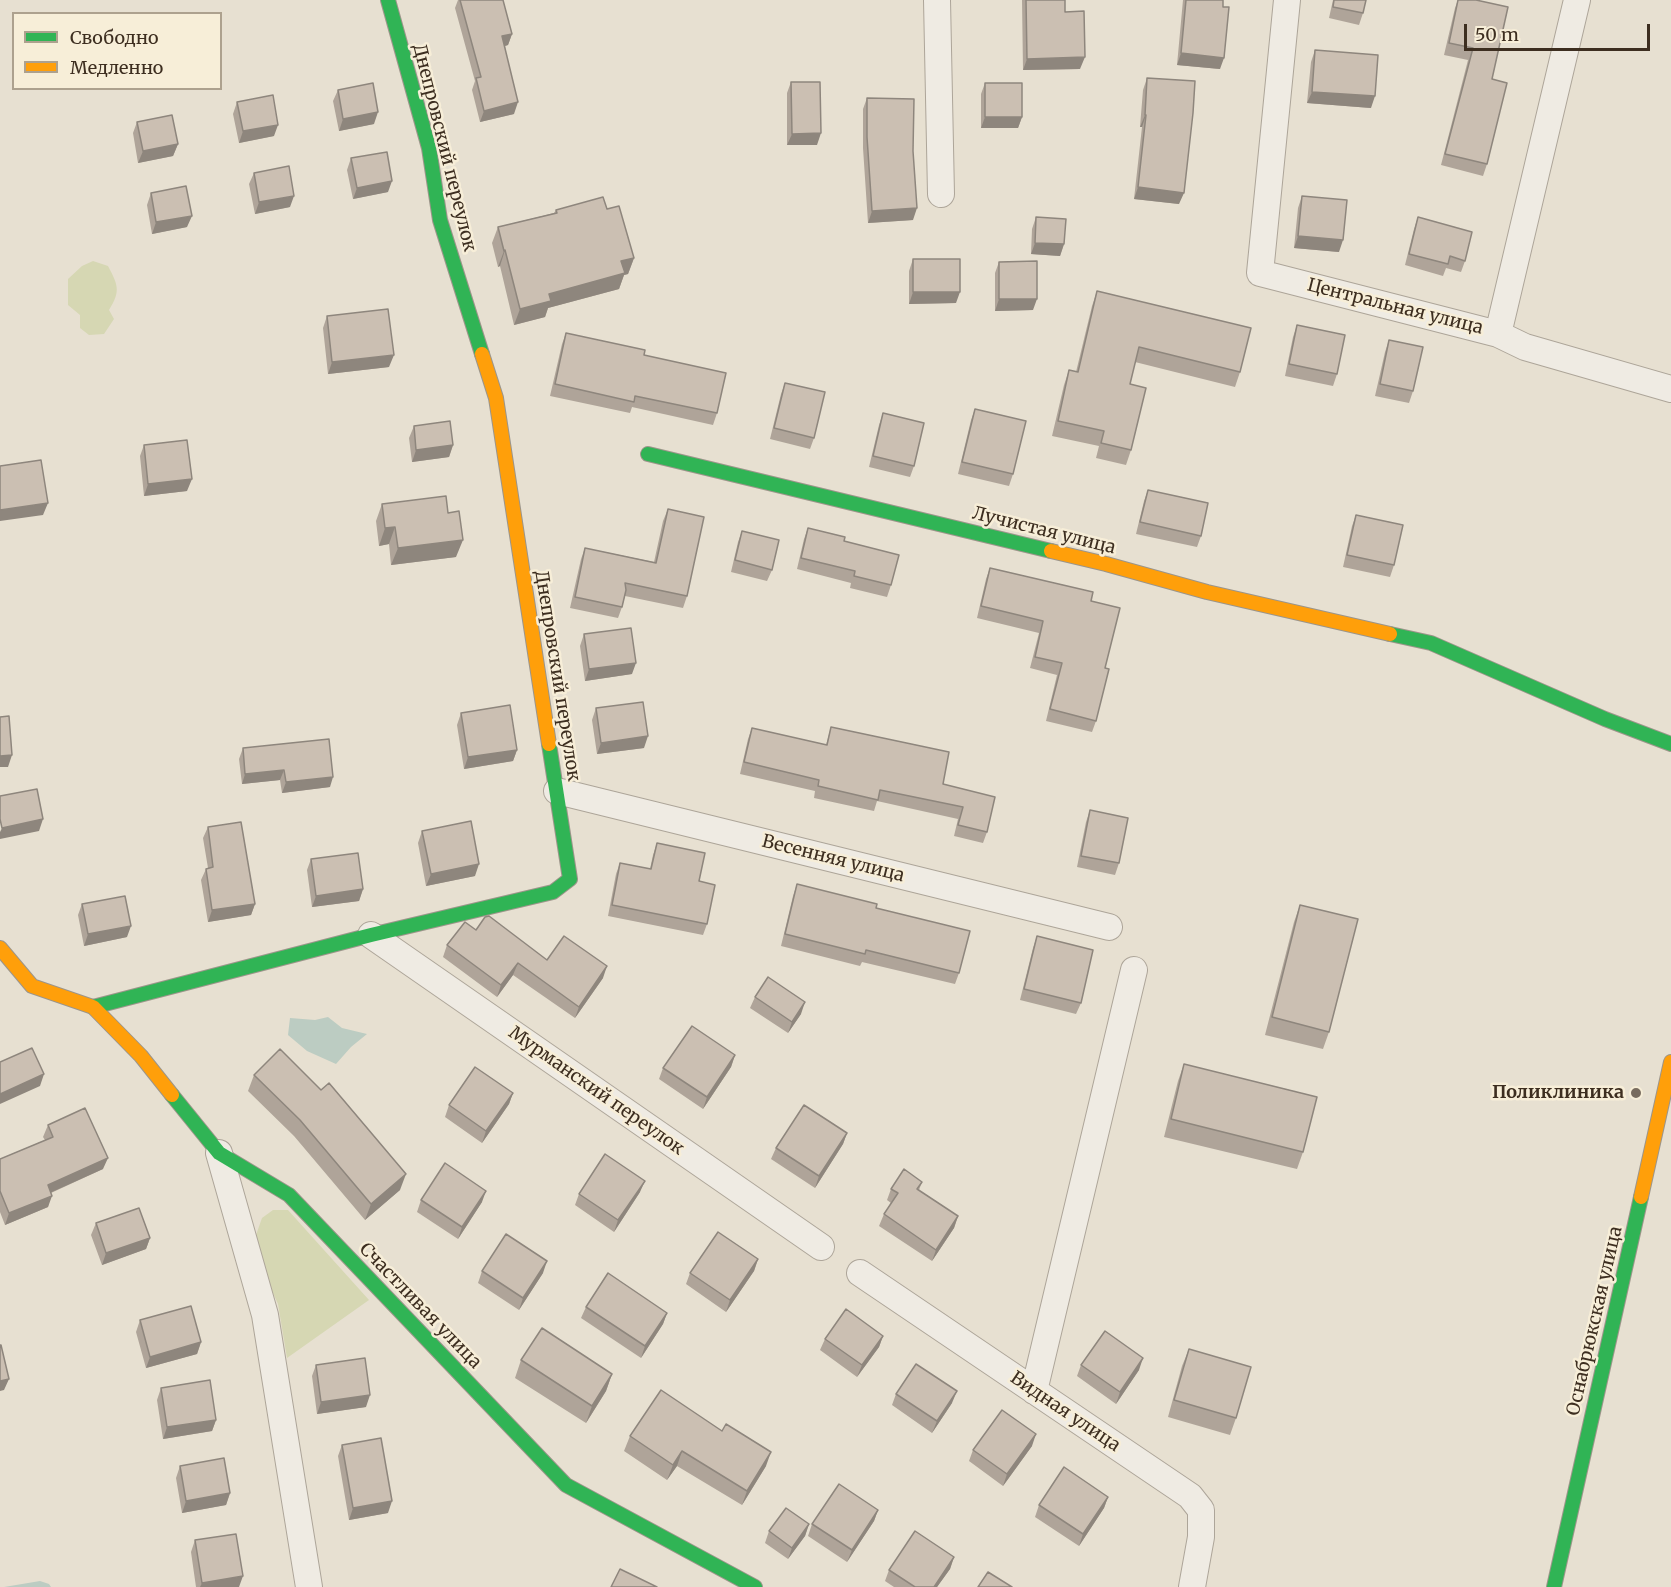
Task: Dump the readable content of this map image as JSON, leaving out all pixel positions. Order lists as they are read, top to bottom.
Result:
{
  "streets": {
    "street": [
      "Днепровский переулок",
      "Центральная улица",
      "Лучистая улица",
      "Весенняя улица",
      "Мурманский переулок",
      "Счастливая улица",
      "Оснабрюкская улица",
      "Видная улица"
    ]
  },
  "crossings": [
    ["Днепровский переулок", "Весенняя улица"],
    ["Днепровский переулок", "Мурманский переулок"],
    ["Днепровский переулок", "Счастливая улица"]
  ],
  "places": ["Поликлиника"],
  "legend": ["Свободно", "Медленно"],
  "scale_bar": "50 m"
}
